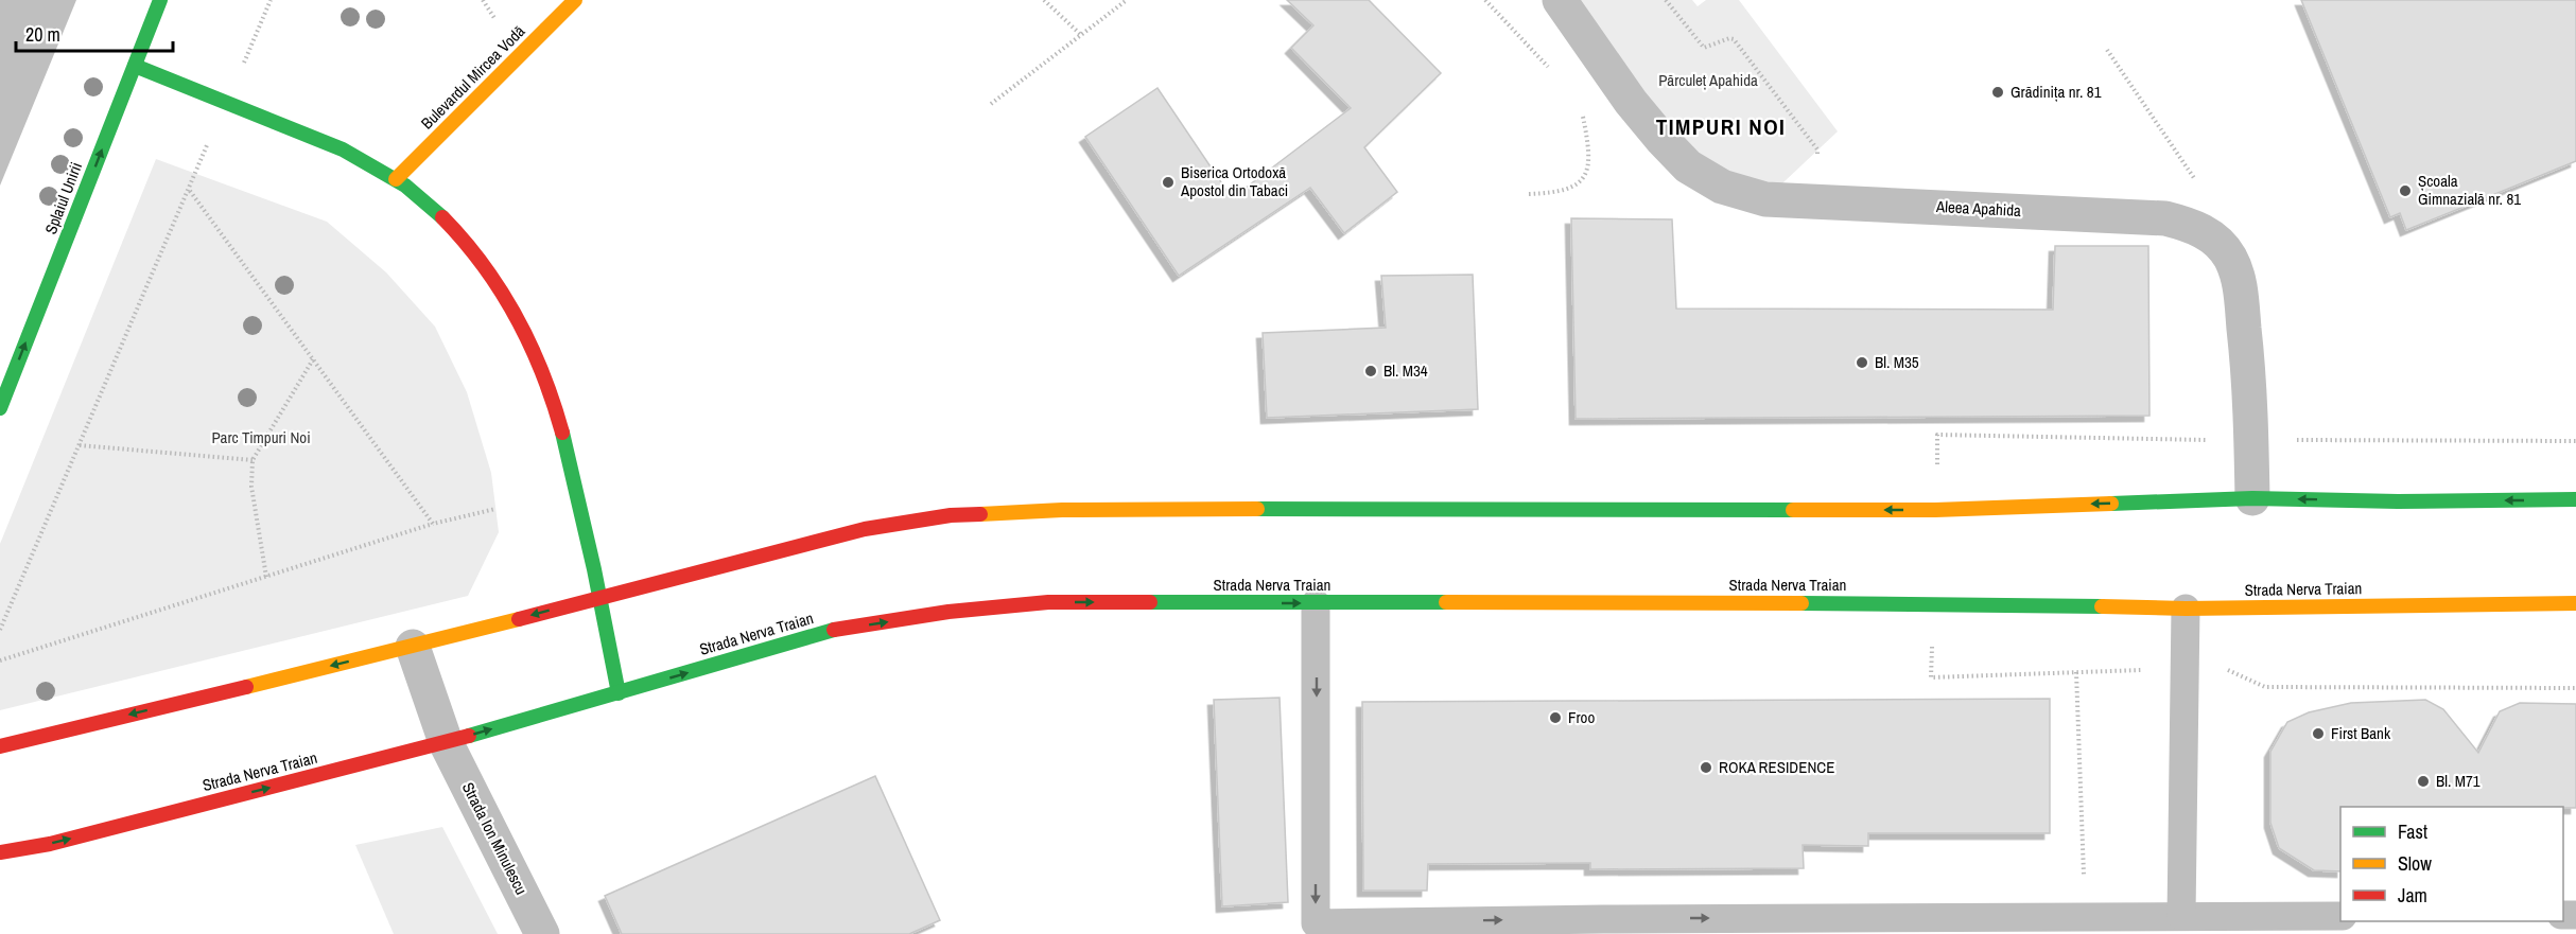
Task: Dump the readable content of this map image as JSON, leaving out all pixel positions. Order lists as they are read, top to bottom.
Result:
{
  "streets": {
    "main road": ["Bulevardul Mircea Vodă", "Splaiul Unirii", "Strada Nerva Traian"],
    "street": ["Aleea Apahida", "Strada Ion Minulescu"]
  },
  "crossings": [
    ["Strada Nerva Traian", "Strada Ion Minulescu"]
  ],
  "one_way": ["Splaiul Unirii"],
  "districts": ["TIMPURI NOI"],
  "parks": ["Părculeț Apahida", "Parc Timpuri Noi"],
  "places": [
    "Grădinița nr. 81",
    "Biserica Ortodoxă Apostol din Tabaci",
    "Școala Gimnazială nr. 81",
    "Bl. M35",
    "Bl. M34",
    "Froo",
    "First Bank",
    "ROKA RESIDENCE",
    "Bl. M71"
  ],
  "legend": ["Fast", "Slow", "Jam"],
  "scale_bar": "20 m"
}
